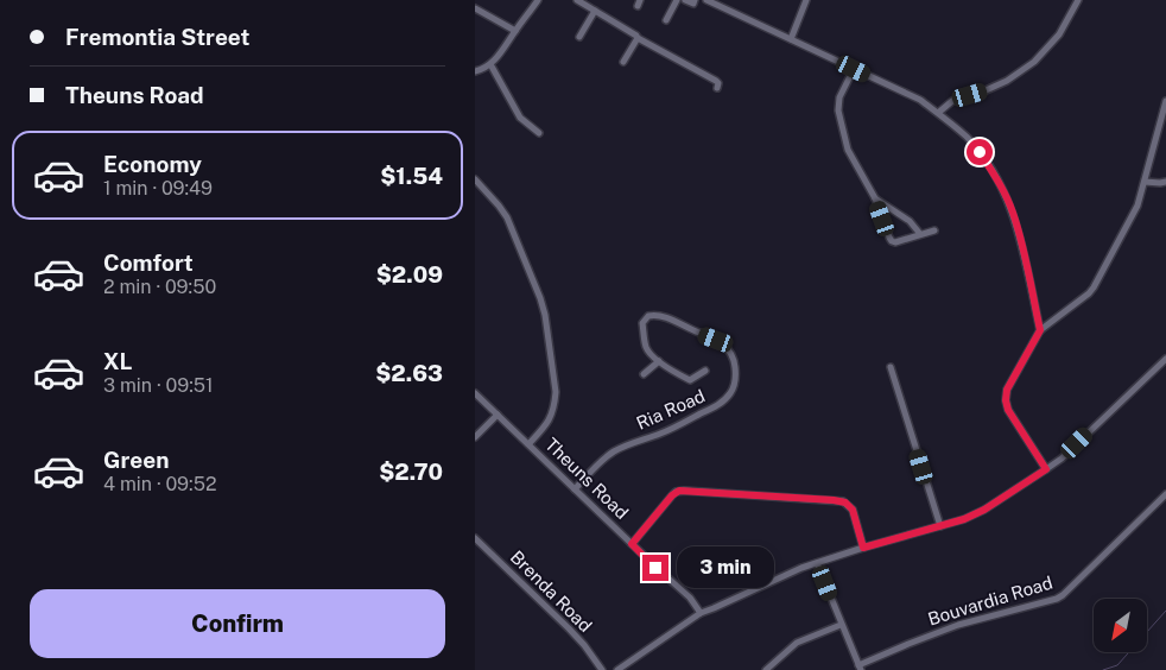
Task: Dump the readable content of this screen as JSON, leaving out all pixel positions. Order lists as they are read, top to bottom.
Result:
{
  "streets": {
    "street": [
      "Ria Road",
      "Theuns Road",
      "Brenda Road",
      "Bouvardia Road"
    ]
  },
  "crossings": [
    ["Ria Road", "Theuns Road"]
  ],
  "north": "bottom left",
  "page": {
    "banner": ["Fremontia Street", "Theuns Road"],
    "list": [
      {
        "name": "Economy",
        "note": "1 min · 09:49",
        "value": "$1.54"
      },
      {
        "name": "Comfort",
        "note": "2 min · 09:50",
        "value": "$2.09"
      },
      {
        "name": "XL",
        "note": "3 min · 09:51",
        "value": "$2.63"
      },
      {
        "name": "Green",
        "note": "4 min · 09:52",
        "value": "$2.70"
      }
    ],
    "bubble": "3 min",
    "buttons": "Confirm"
  }
}
